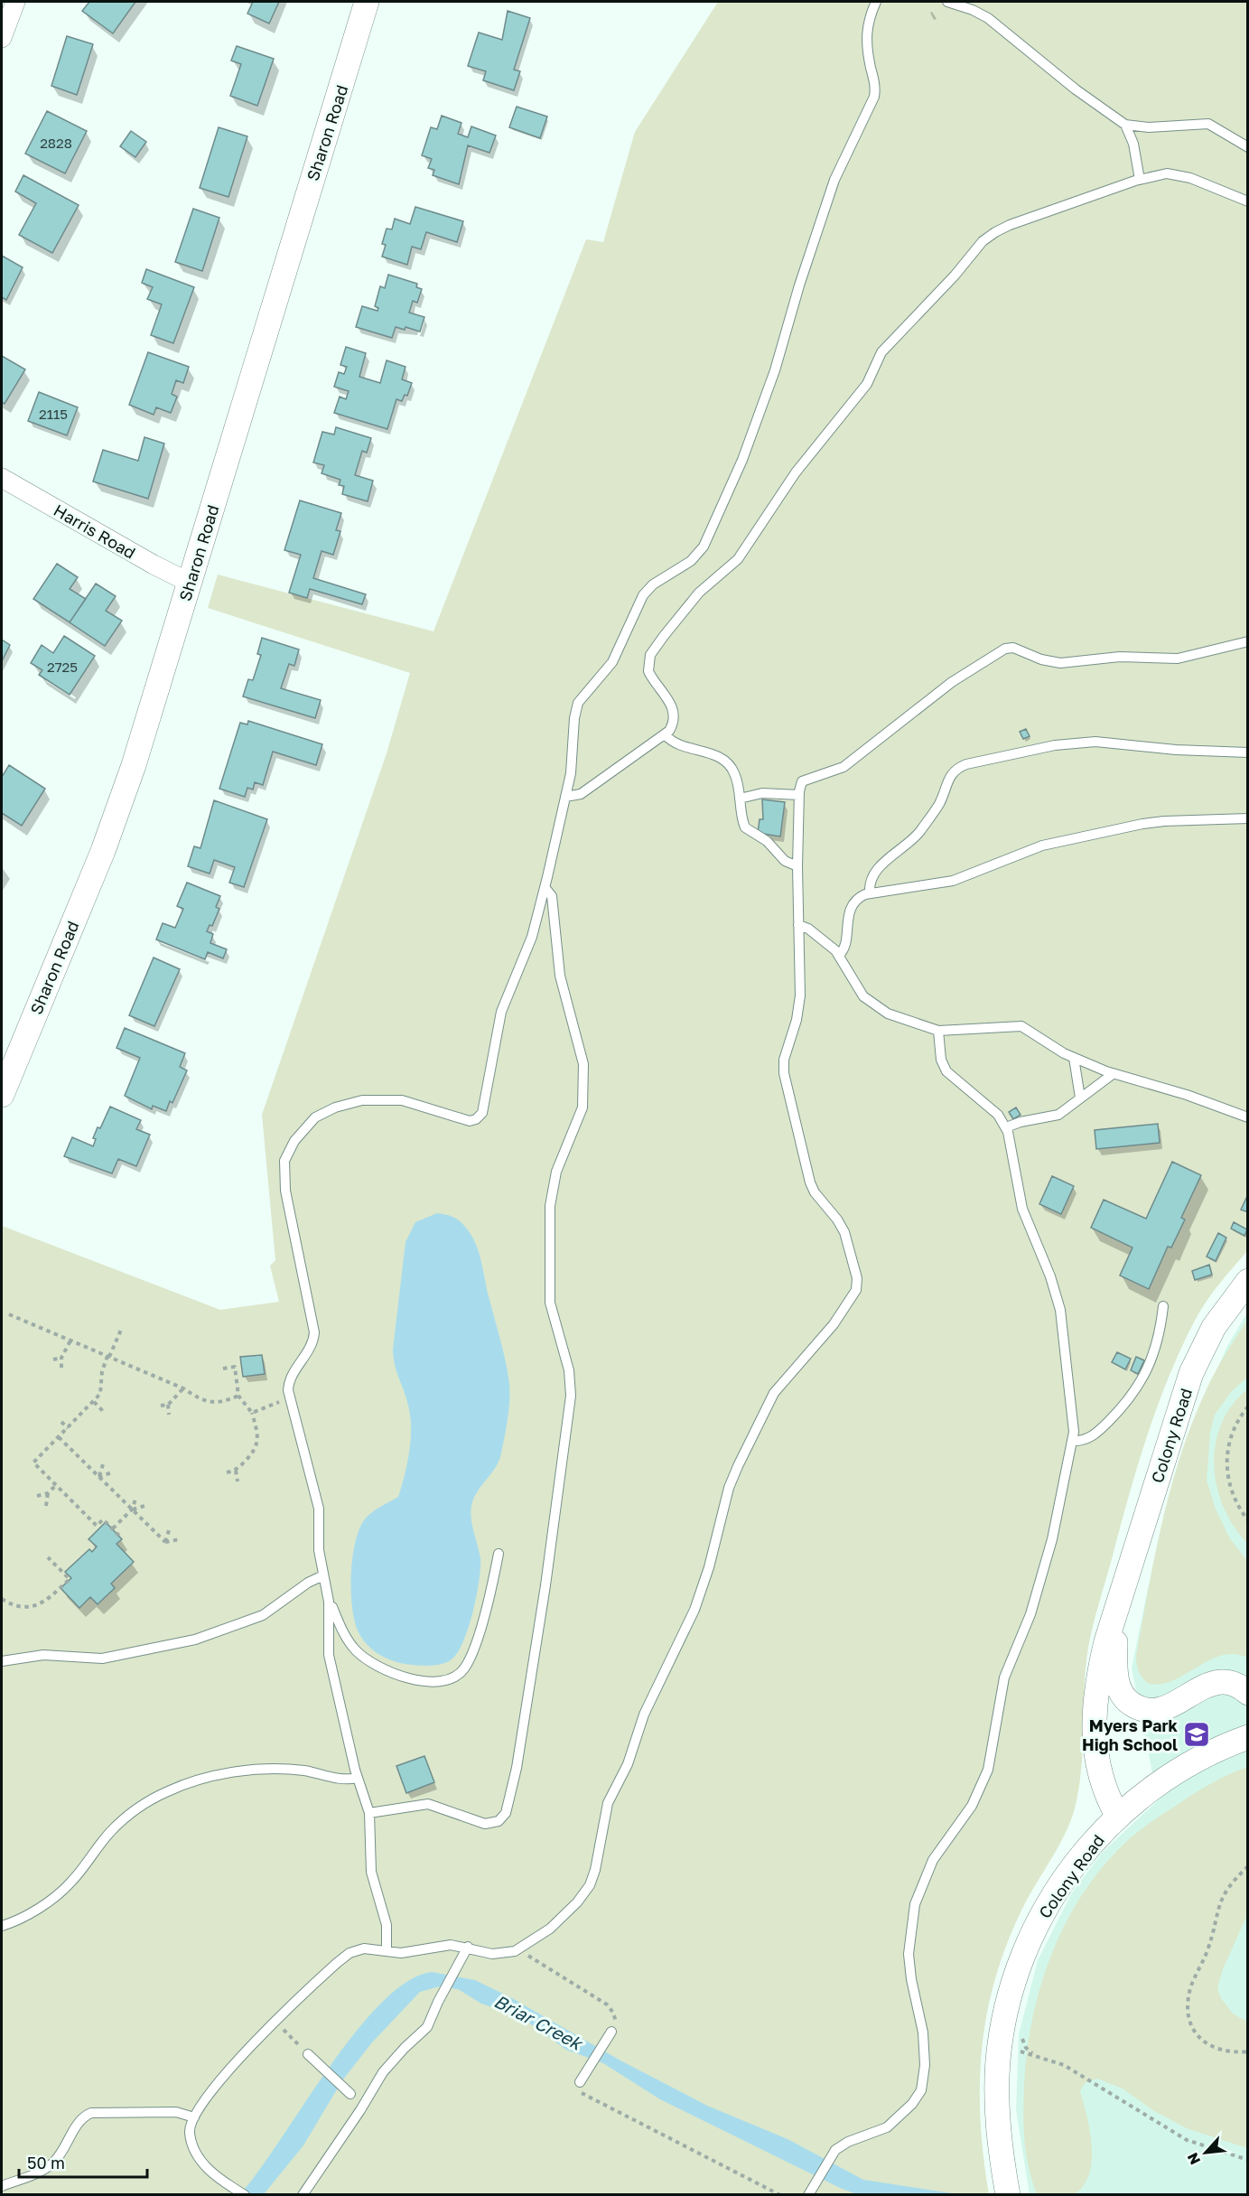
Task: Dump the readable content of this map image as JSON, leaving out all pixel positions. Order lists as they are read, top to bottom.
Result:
{
  "streets": {
    "street": ["Sharon Road", "Harris Road", "Colony Road"]
  },
  "crossings": [
    ["Sharon Road", "Harris Road"]
  ],
  "water": ["Briar Creek"],
  "places": {
    "school or university": ["Myers Park High School"]
  },
  "house_numbers": ["2828", "2115", "2725"],
  "scale_bar": "50 m",
  "north": "bottom left"
}
